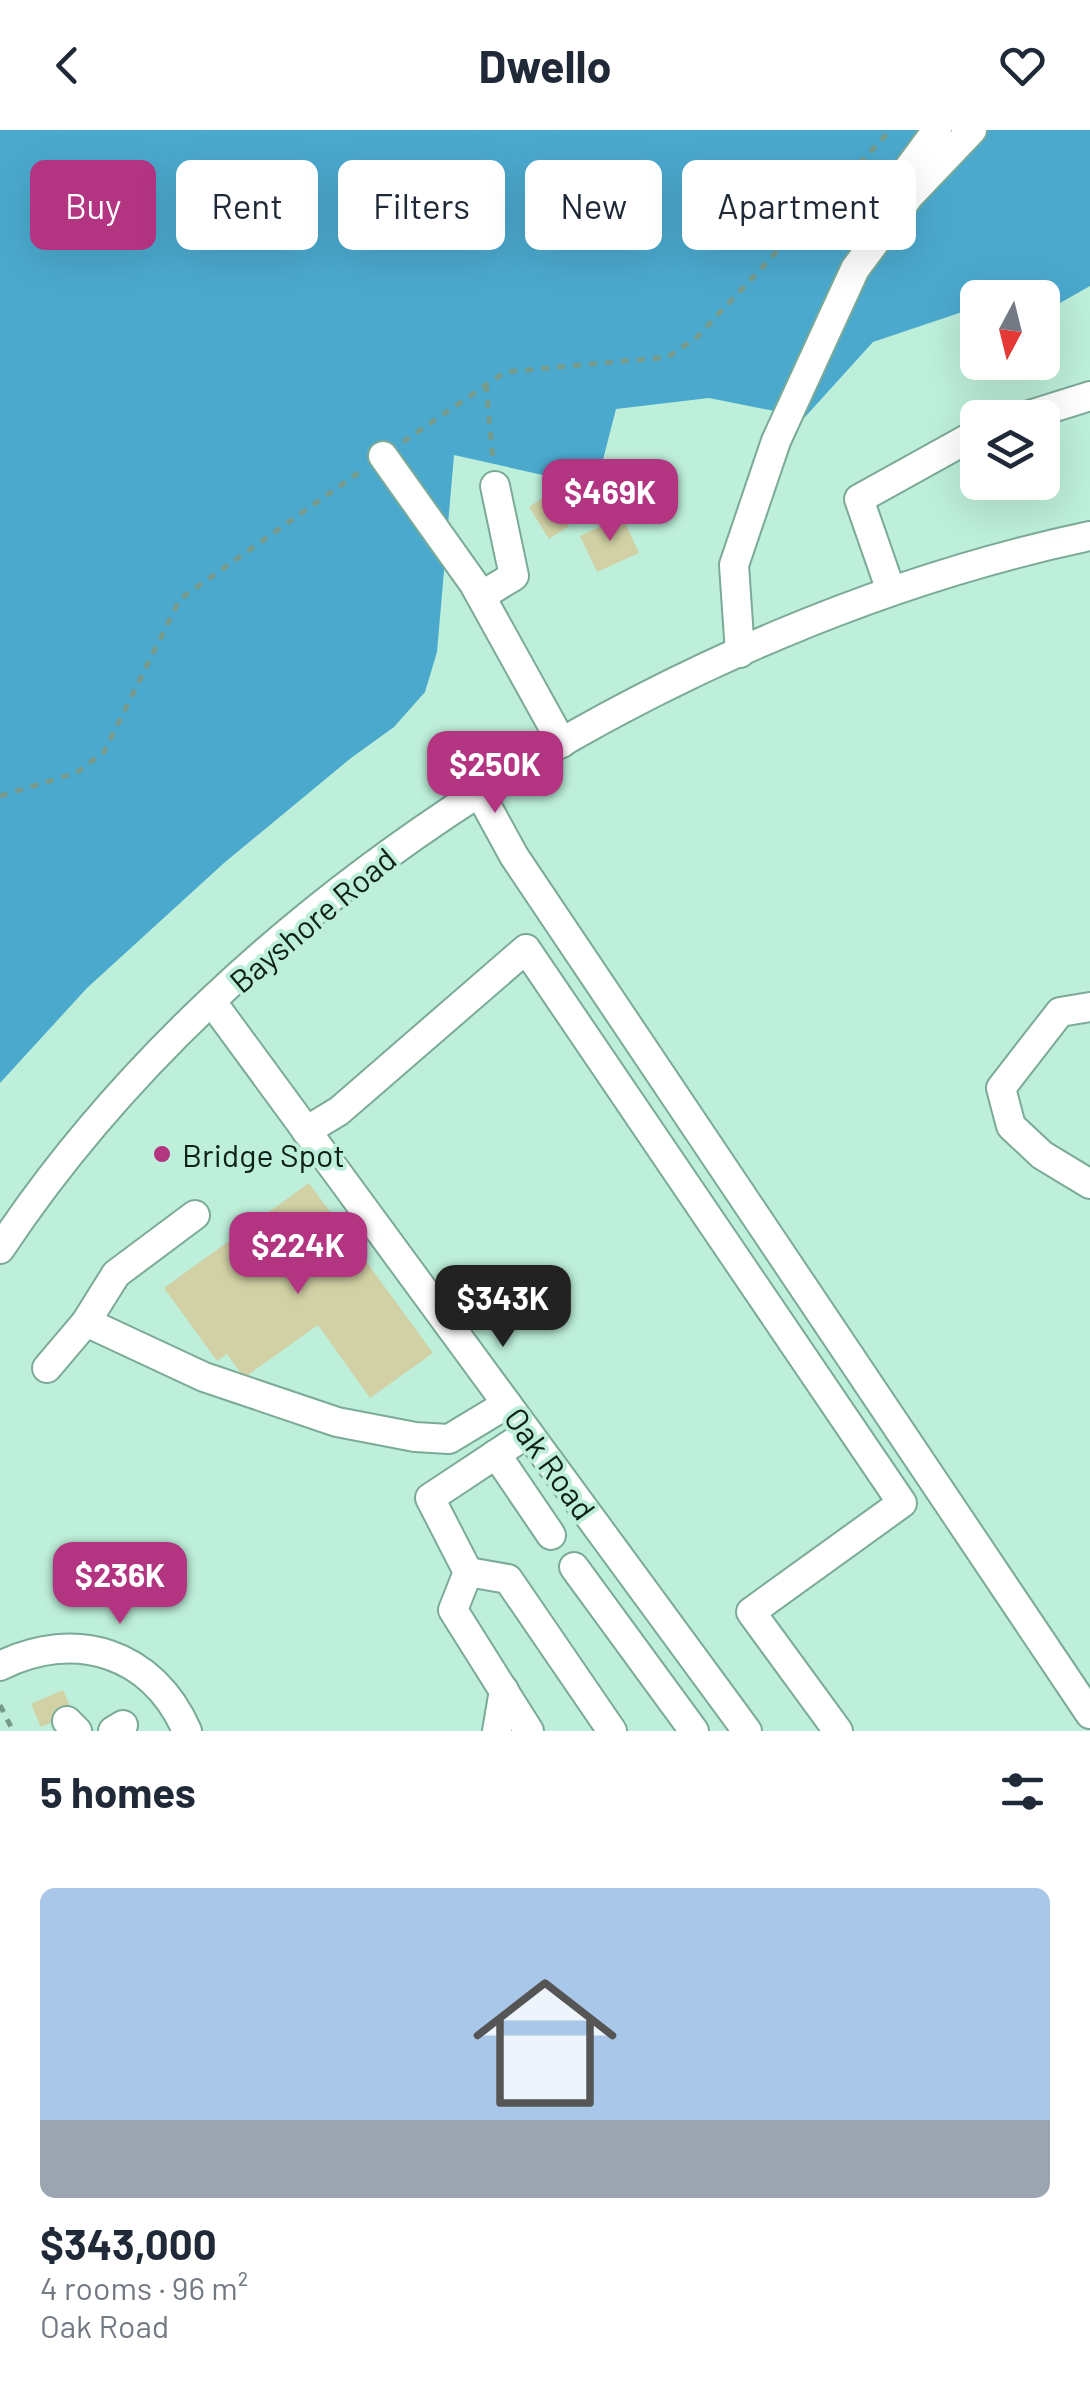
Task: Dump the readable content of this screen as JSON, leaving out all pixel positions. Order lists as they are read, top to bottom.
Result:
{
  "streets": {
    "street": ["Bayshore Road", "Oak Road"]
  },
  "crossings": [
    ["Bayshore Road", "Oak Road"]
  ],
  "places": ["Bridge Spot"],
  "north": "bottom",
  "page": {
    "header": "Dwello",
    "chip": [
      "Buy",
      "Rent",
      "Filters",
      "New",
      "Apartment"
    ],
    "price": [
      "$469K",
      "$250K",
      "$224K",
      "$343K",
      "$236K"
    ],
    "heading": "5 homes",
    "list": [
      {
        "name": "$343,000",
        "note": "4 rooms · 96 m² · Oak Road"
      }
    ]
  }
}
